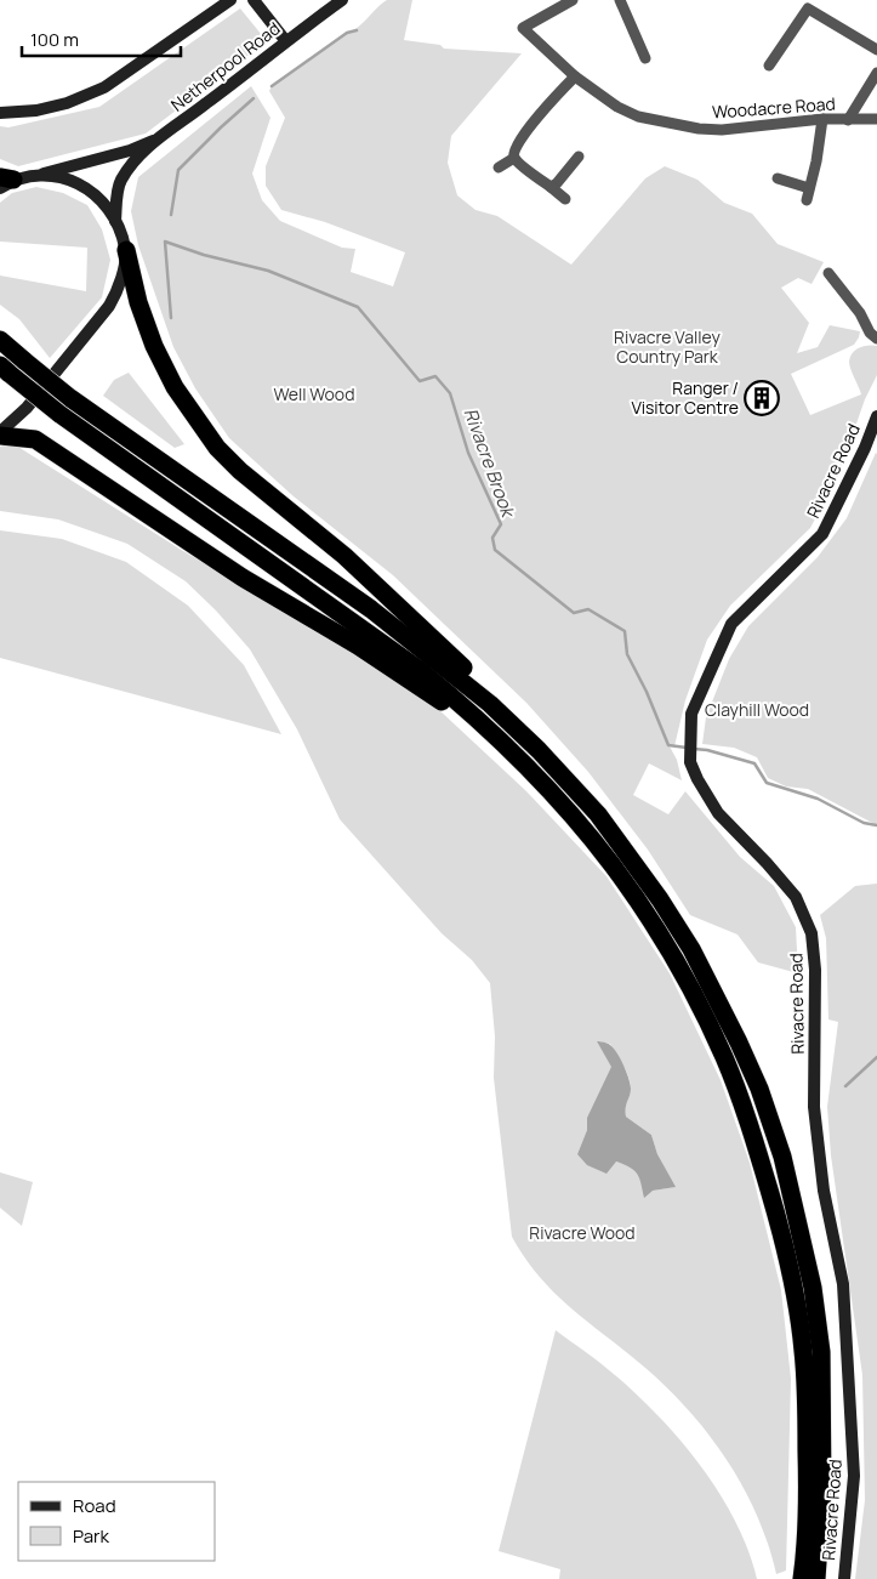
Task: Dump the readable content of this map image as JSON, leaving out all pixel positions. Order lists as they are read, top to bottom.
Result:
{
  "streets": {
    "main road": ["Netherpool Road", "Rivacre Road"],
    "street": ["Woodacre Road"]
  },
  "water": ["Rivacre Brook"],
  "parks": [
    "Rivacre Valley Country Park",
    "Well Wood",
    "Clayhill Wood",
    "Rivacre Wood"
  ],
  "places": {
    "building": ["Ranger / Visitor Centre"]
  },
  "legend": ["Road", "Park"],
  "scale_bar": "100 m"
}
